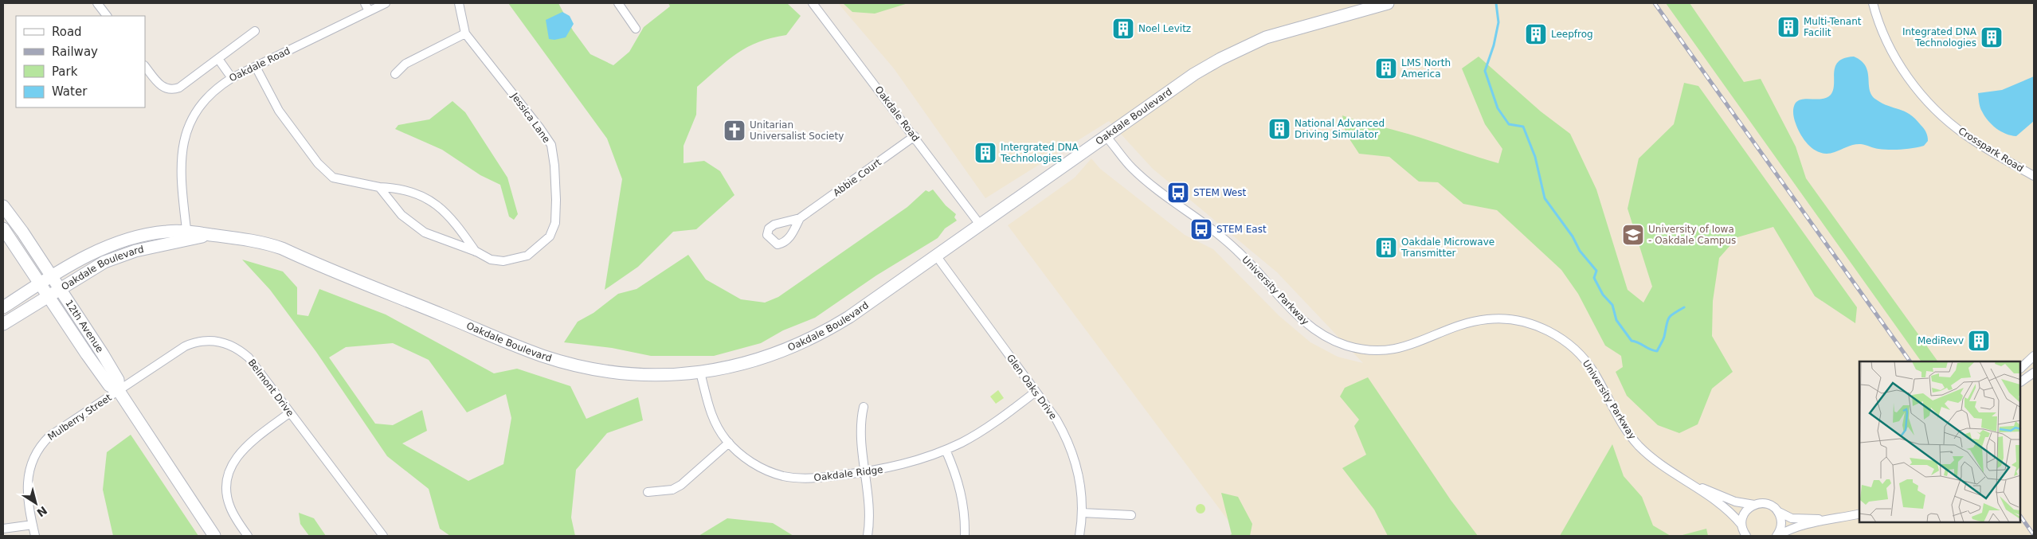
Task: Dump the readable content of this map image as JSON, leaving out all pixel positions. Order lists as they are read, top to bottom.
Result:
{
  "streets": {
    "main road": ["Oakdale Boulevard", "12th Avenue"],
    "street": [
      "Oakdale Road",
      "Jessica Lane",
      "Crosspark Road",
      "Abbie Court",
      "University Parkway",
      "Glen Oaks Drive",
      "Belmont Drive",
      "Mulberry Street",
      "Oakdale Ridge"
    ]
  },
  "crossings": [
    ["Oakdale Road", "Oakdale Boulevard"],
    ["Oakdale Road", "Jessica Lane"],
    ["Oakdale Road", "Abbie Court"],
    ["Oakdale Boulevard", "University Parkway"],
    ["Oakdale Boulevard", "12th Avenue"],
    ["Oakdale Boulevard", "Glen Oaks Drive"],
    ["Oakdale Boulevard", "Oakdale Ridge"],
    ["12th Avenue", "Belmont Drive"],
    ["12th Avenue", "Mulberry Street"],
    ["Glen Oaks Drive", "Oakdale Ridge"],
    ["Belmont Drive", "Mulberry Street"]
  ],
  "places": {
    "building": [
      "Multi-Tenant Facilit",
      "Noel Levitz",
      "Leepfrog",
      "Integrated DNA Technologies",
      "LMS North America",
      "National Advanced Driving Simulator",
      "Intergrated DNA Technologies",
      "Oakdale Microwave Transmitter",
      "MediRevv"
    ],
    "church": ["Unitarian Universalist Society"],
    "bus stop": ["STEM West", "STEM East"],
    "school or university": ["University of Iowa - Oakdale Campus"]
  },
  "legend": [
    "Road",
    "Railway",
    "Park",
    "Water"
  ],
  "north": "bottom right"
}
